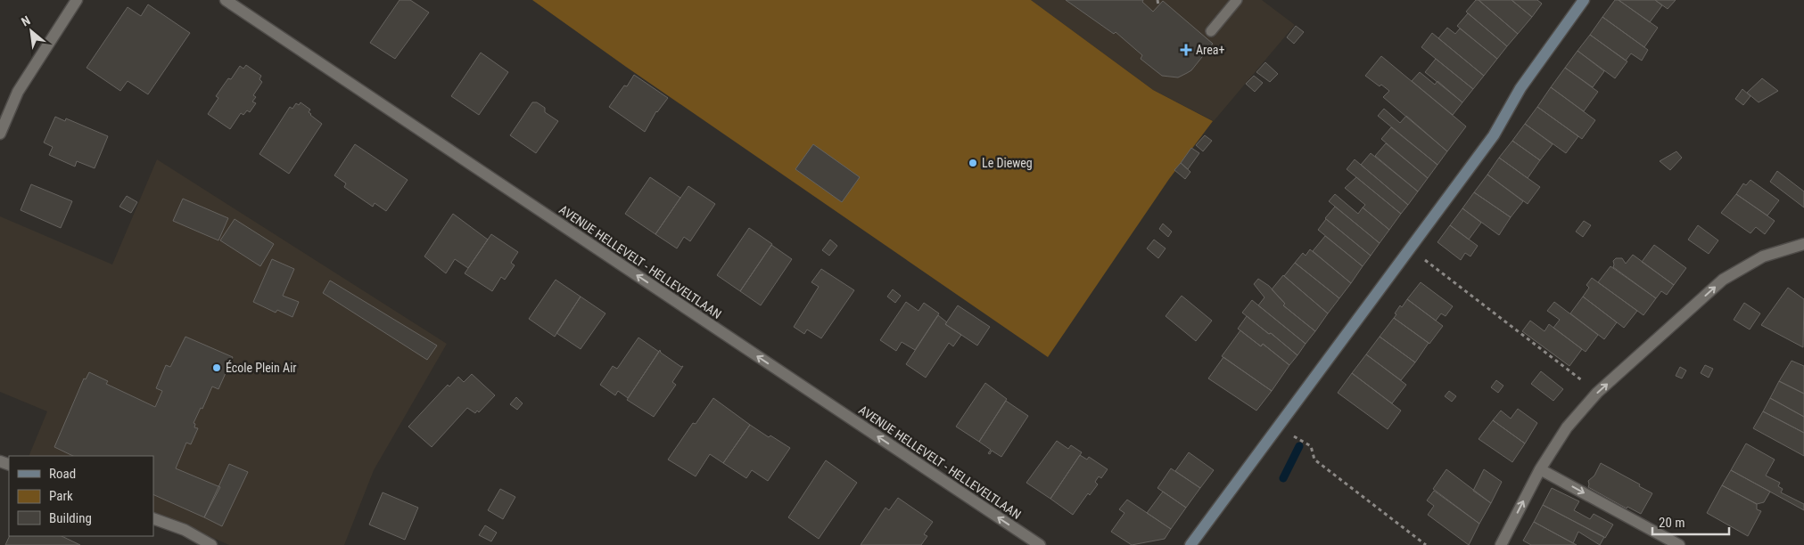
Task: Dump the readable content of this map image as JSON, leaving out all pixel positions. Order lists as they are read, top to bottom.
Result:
{
  "streets": {
    "street": ["AVENUE HELLEVELT - HELLEVELTLAAN"]
  },
  "one_way": ["AVENUE HELLEVELT - HELLEVELTLAAN"],
  "places": {
    "health": ["Area+"],
    "other": ["Le Dieweg", "École Plein Air"]
  },
  "legend": ["Road", "Park", "Building"],
  "scale_bar": "20 m",
  "north": "top left"
}
